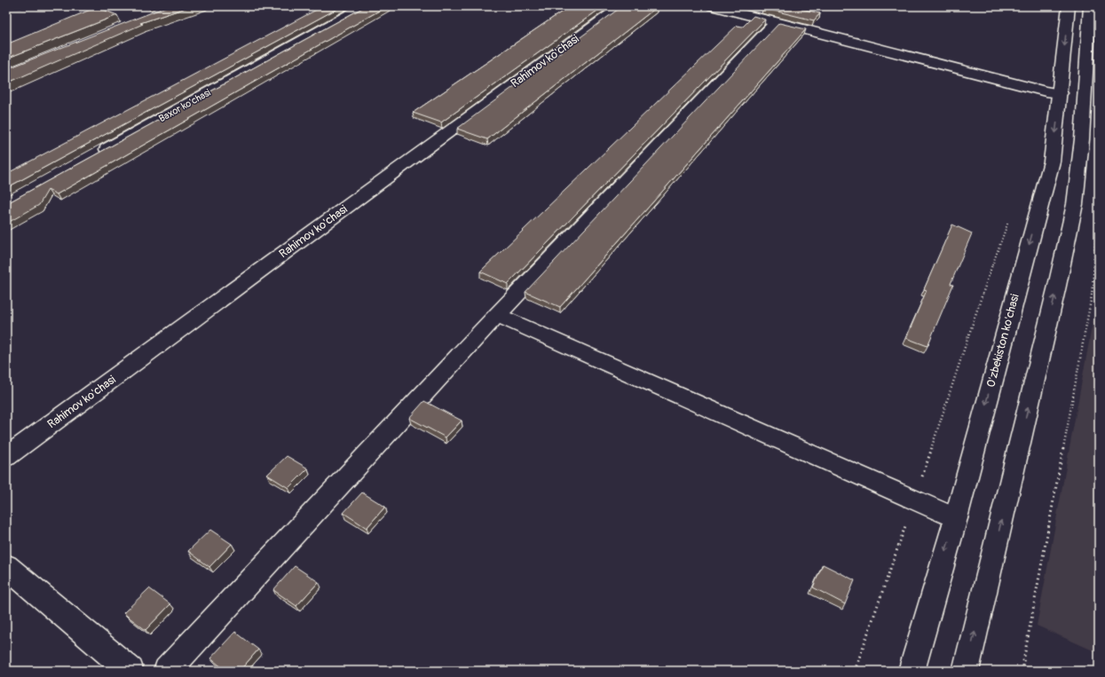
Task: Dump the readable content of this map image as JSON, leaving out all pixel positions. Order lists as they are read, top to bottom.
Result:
{
  "streets": {
    "street": ["Rahimov ko'chasi", "Baxor ko'chasi", "O'zbekiston ko'chasi"]
  }
}
